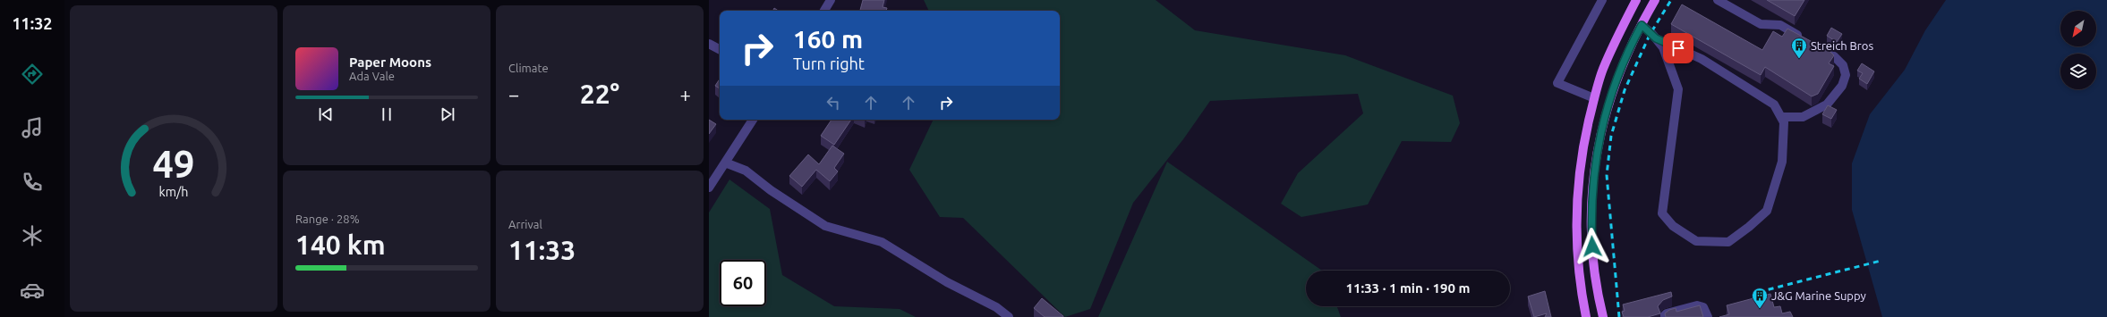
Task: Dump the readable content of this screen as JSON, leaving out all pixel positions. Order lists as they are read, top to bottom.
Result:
{
  "places": {
    "building": ["Streich Bros", "J&G Marine Suppy"]
  },
  "north": "bottom left",
  "page": {
    "tabs": "11:32",
    "tile": [
      "Climate",
      ["Range · 28%", "140 km"],
      ["Arrival", "11:33"]
    ],
    "turn": ["160 m", "Turn right"],
    "song": ["Paper Moons", "Ada Vale"],
    "heat": ["−", "22°", "+"],
    "limit": "60",
    "trip": "11:33 · 1 min · 190 m",
    "gauge": ["49", "km/h"]
  }
}
